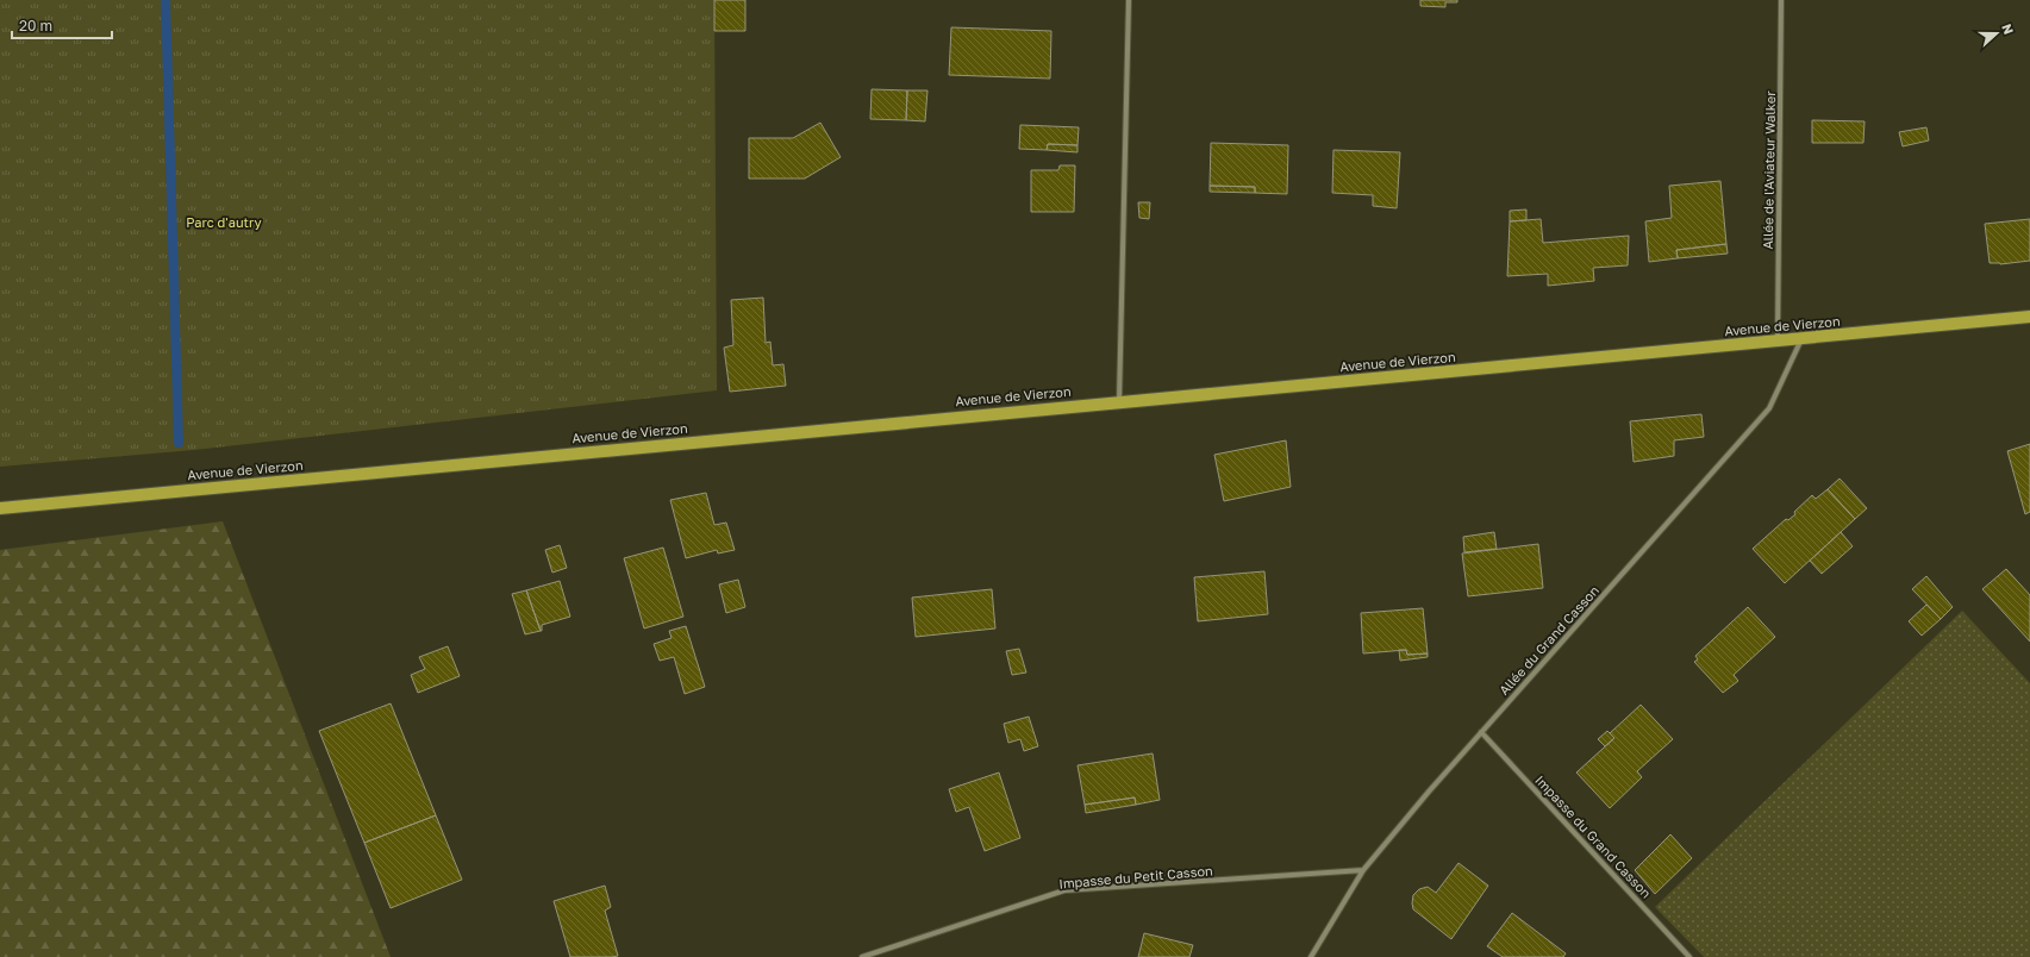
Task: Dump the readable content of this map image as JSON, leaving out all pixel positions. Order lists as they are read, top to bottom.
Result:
{
  "streets": {
    "main road": ["Avenue de Vierzon"],
    "street": [
      "Allée de l'Aviateur Walker",
      "Allée du Grand Casson",
      "Impasse du Grand Casson",
      "Impasse du Petit Casson"
    ]
  },
  "crossings": [
    ["Allée de l'Aviateur Walker", "Avenue de Vierzon"],
    ["Avenue de Vierzon", "Allée du Grand Casson"],
    ["Allée du Grand Casson", "Impasse du Grand Casson"],
    ["Allée du Grand Casson", "Impasse du Petit Casson"]
  ],
  "parks": ["Parc d'autry"],
  "scale_bar": "20 m",
  "north": "right"
}
